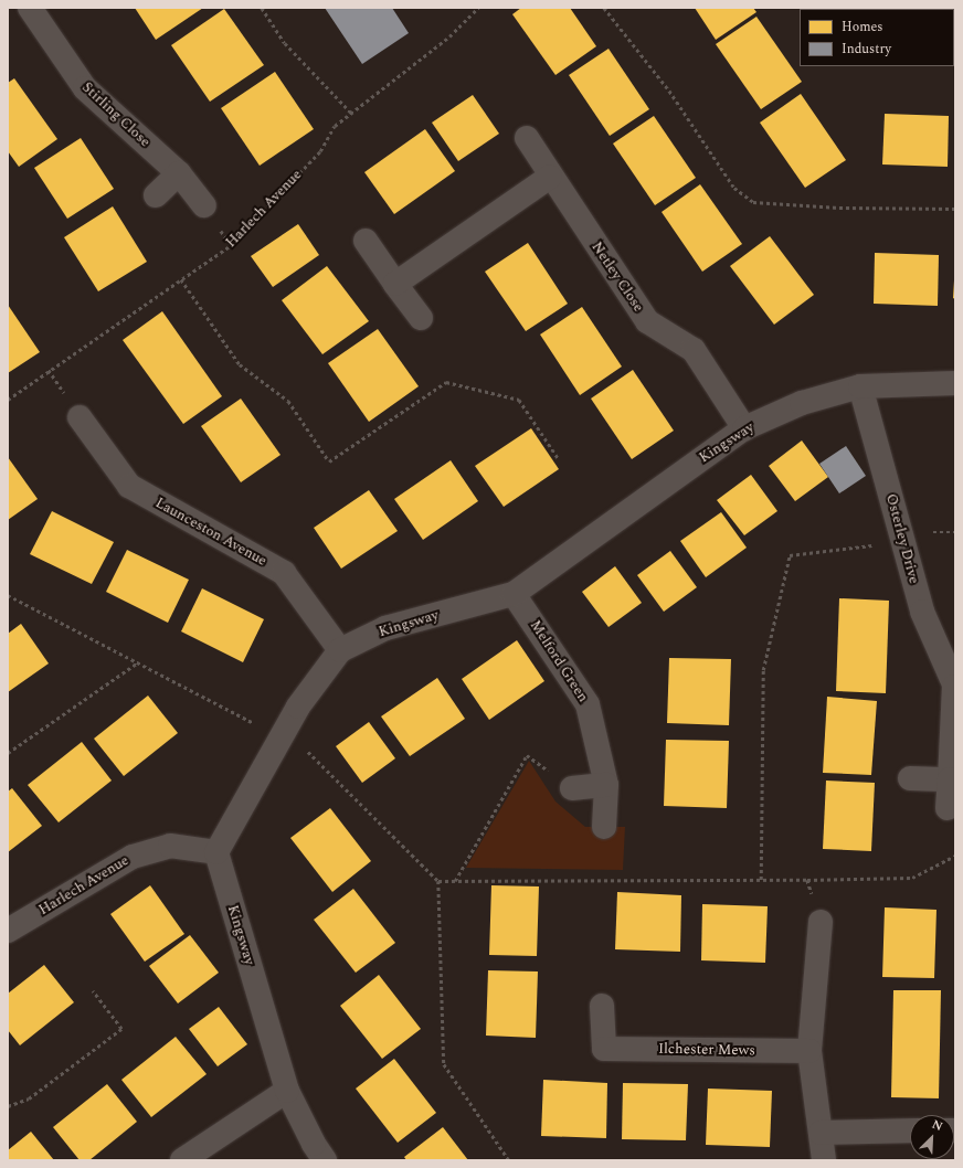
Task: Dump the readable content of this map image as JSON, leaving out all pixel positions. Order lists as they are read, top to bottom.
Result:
{
  "streets": {
    "street": [
      "Stirling Close",
      "Harlech Avenue",
      "Netley Close",
      "Kingsway",
      "Launceston Avenue",
      "Osterley Drive",
      "Melford Green",
      "Ilchester Mews"
    ]
  },
  "crossings": [
    ["Harlech Avenue", "Kingsway"],
    ["Netley Close", "Kingsway"],
    ["Kingsway", "Launceston Avenue"],
    ["Kingsway", "Osterley Drive"],
    ["Kingsway", "Melford Green"]
  ],
  "legend": ["Homes", "Industry"],
  "north": "top right"
}
